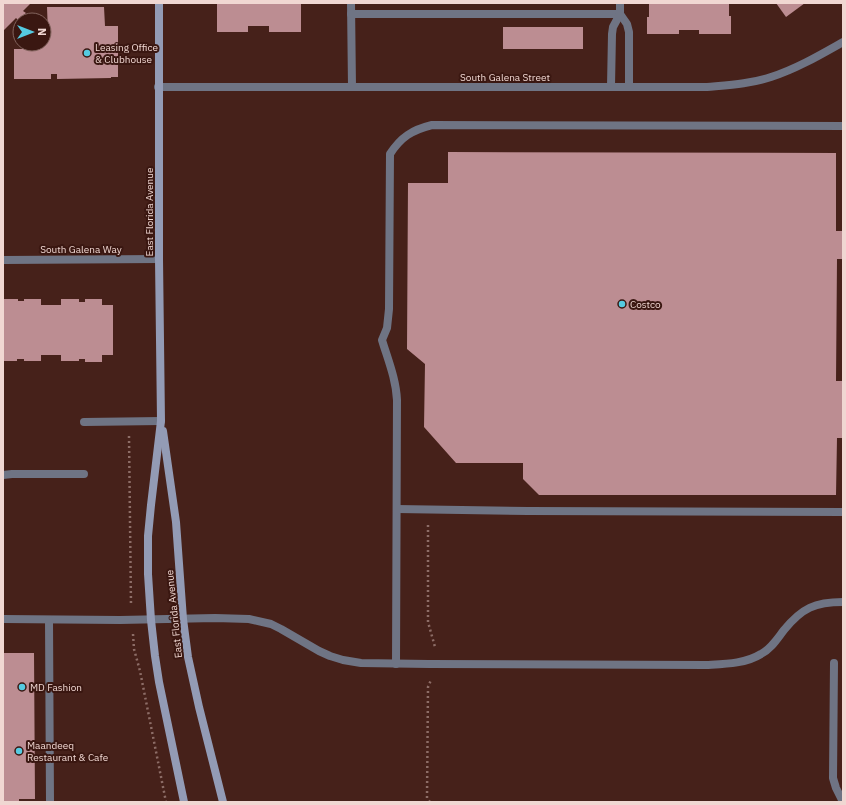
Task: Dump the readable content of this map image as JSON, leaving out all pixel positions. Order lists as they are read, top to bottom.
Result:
{
  "streets": {
    "main road": ["East Florida Avenue"],
    "street": ["South Galena Street", "South Galena Way"]
  },
  "crossings": [
    ["South Galena Street", "East Florida Avenue"],
    ["East Florida Avenue", "South Galena Way"]
  ],
  "places": [
    "Leasing Office & Clubhouse",
    "Costco",
    "MD Fashion",
    "Maandeeq Restaurant & Cafe"
  ],
  "north": "right"
}
